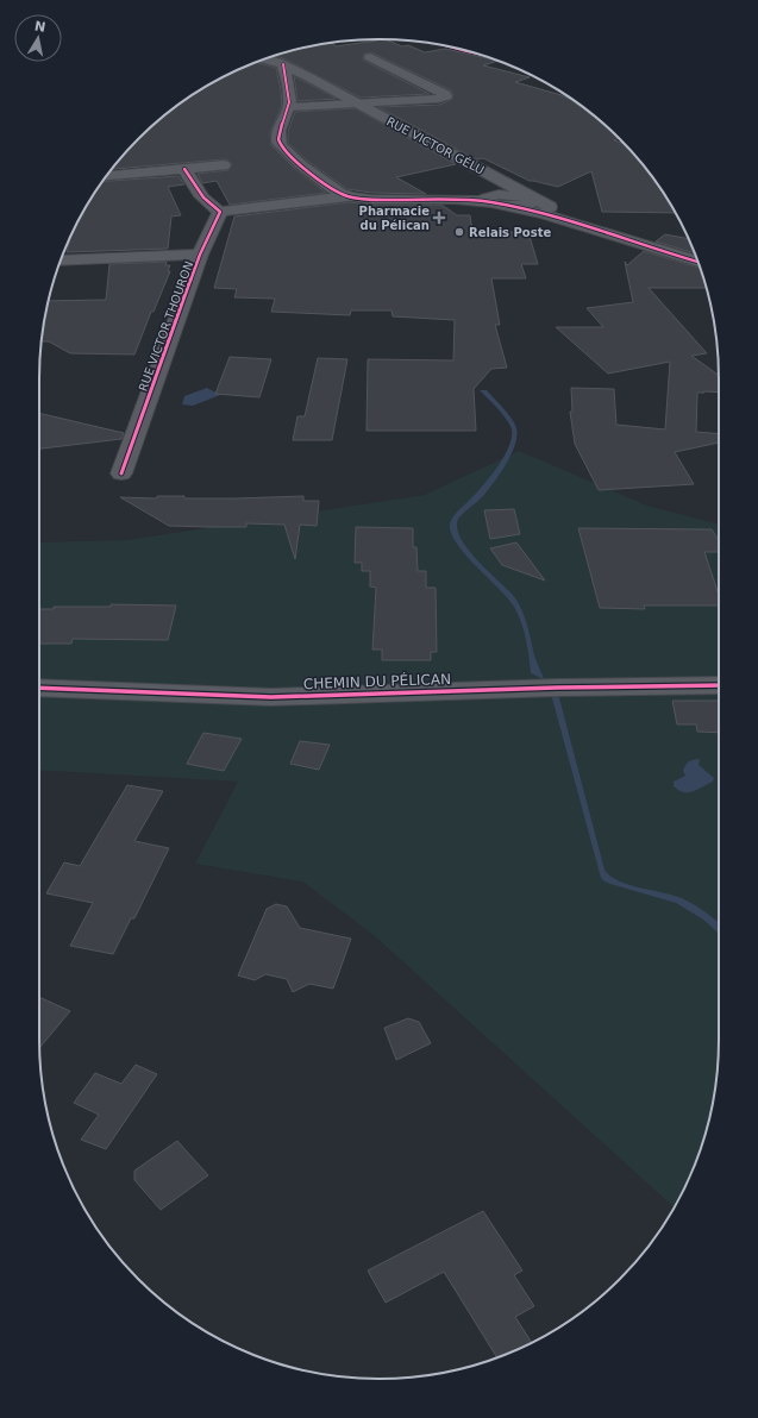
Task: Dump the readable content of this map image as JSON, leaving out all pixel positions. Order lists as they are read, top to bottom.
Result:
{
  "streets": {
    "street": ["RUE VICTOR GÉLU", "RUE VICTOR THOURON", "CHEMIN DU PÉLICAN"]
  },
  "places": {
    "health": ["Pharmacie du Pélican"],
    "other": ["Relais Poste"]
  },
  "north": "top"
}
